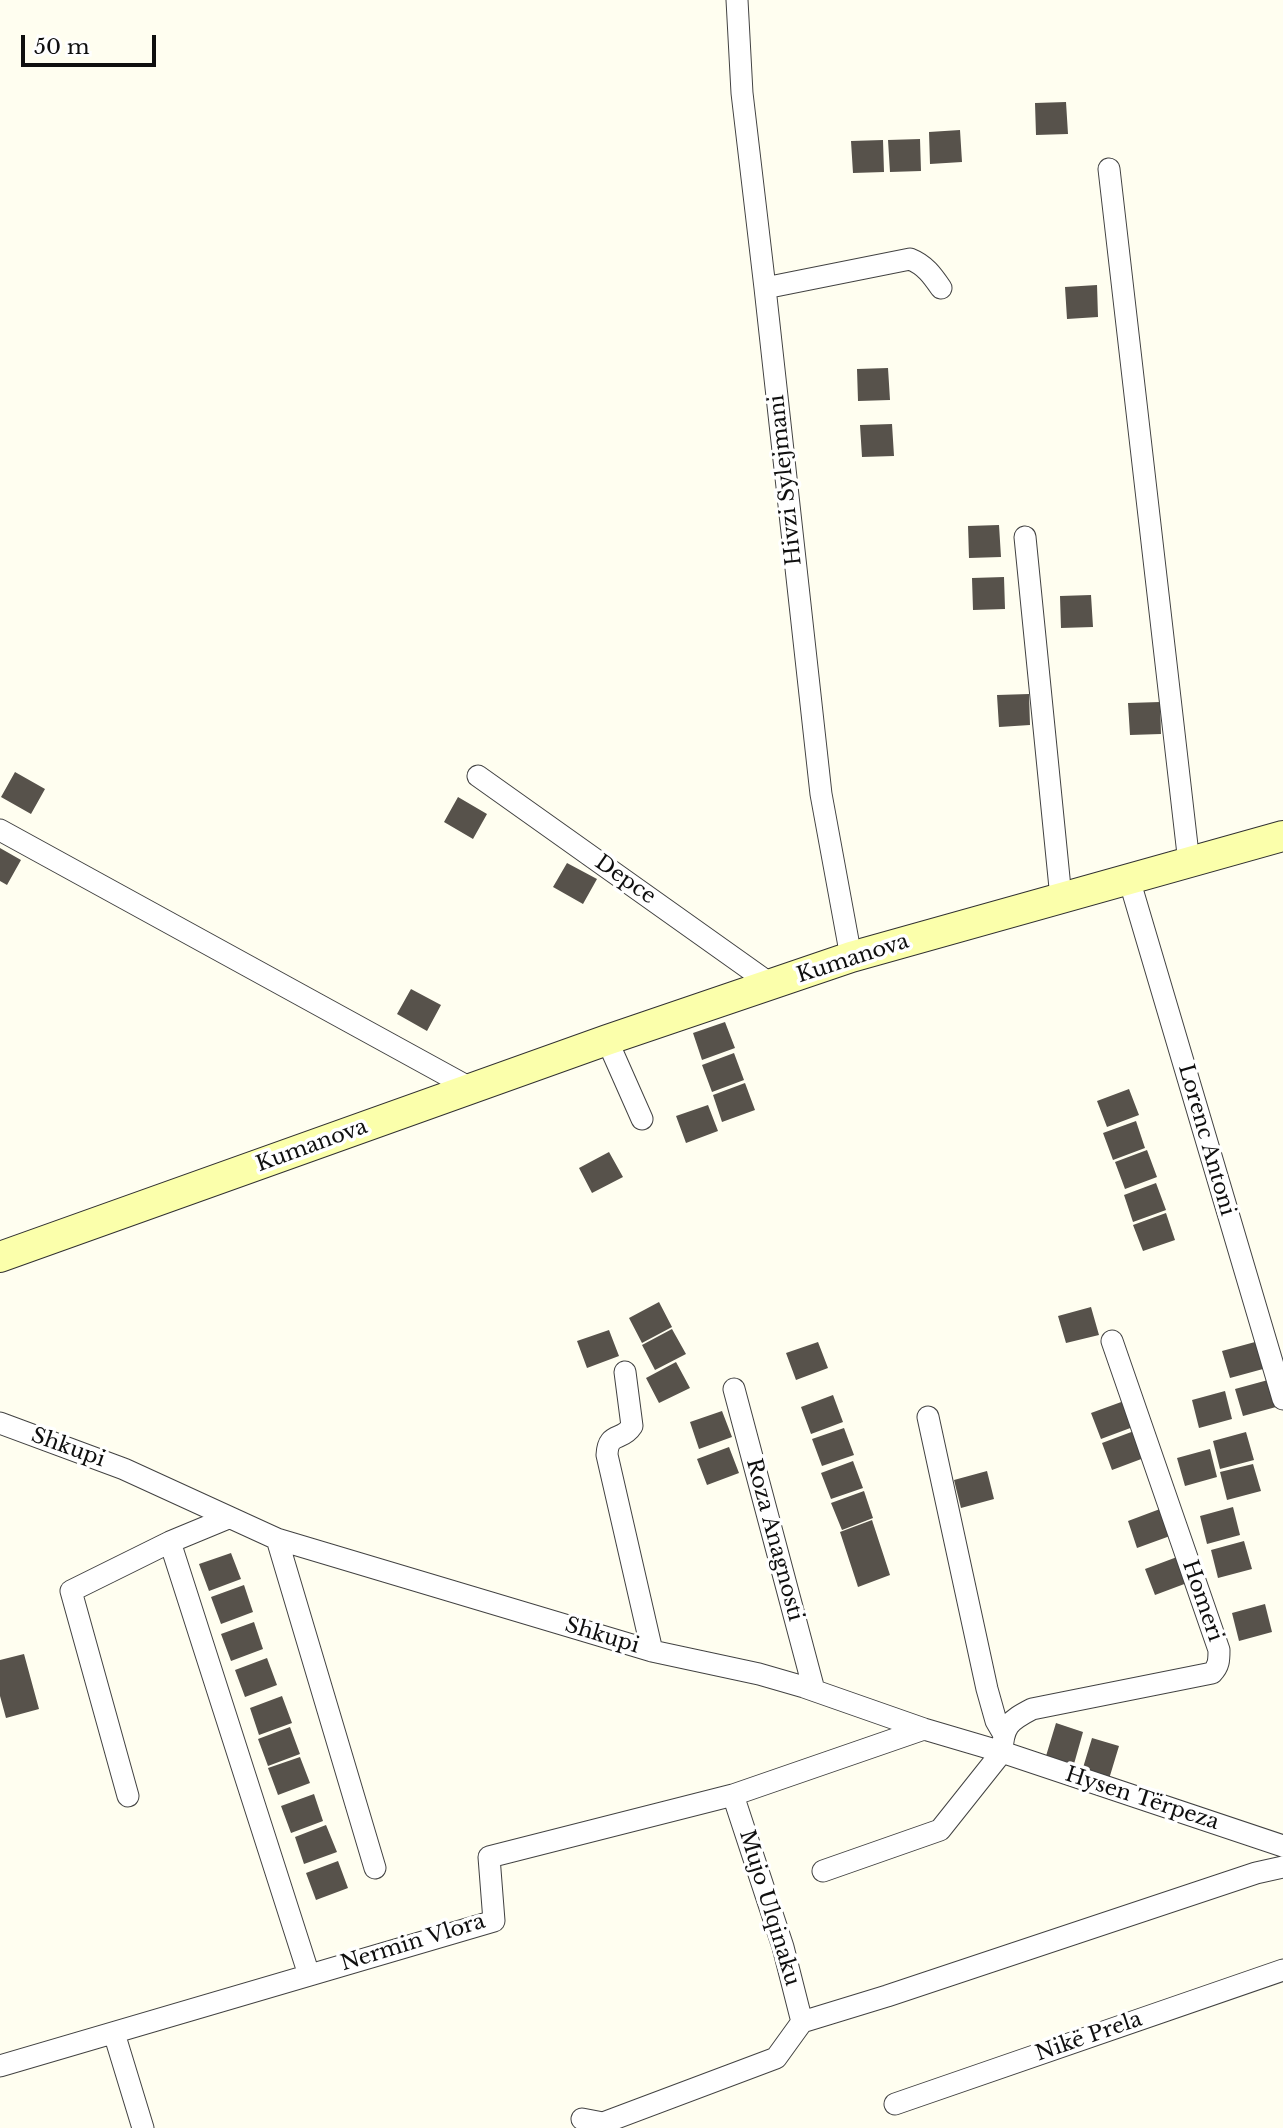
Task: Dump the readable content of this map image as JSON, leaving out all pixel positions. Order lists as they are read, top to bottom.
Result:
{
  "streets": {
    "main road": ["Kumanova"],
    "street": [
      "Hivzi Sylejmani",
      "Depce",
      "Lorenc Antoni",
      "Shkupi",
      "Roza Anagnosti",
      "Homeri",
      "Hysen Tërpeza",
      "Mujo Ulqinaku",
      "Nermin Vlora",
      "Nikë Prela"
    ]
  },
  "crossings": [
    ["Hivzi Sylejmani", "Kumanova"],
    ["Depce", "Kumanova"],
    ["Kumanova", "Lorenc Antoni"],
    ["Shkupi", "Roza Anagnosti"],
    ["Shkupi", "Homeri"],
    ["Shkupi", "Hysen Tërpeza"],
    ["Shkupi", "Nermin Vlora"],
    ["Homeri", "Hysen Tërpeza"],
    ["Mujo Ulqinaku", "Nermin Vlora"]
  ],
  "scale_bar": "50 m"
}
